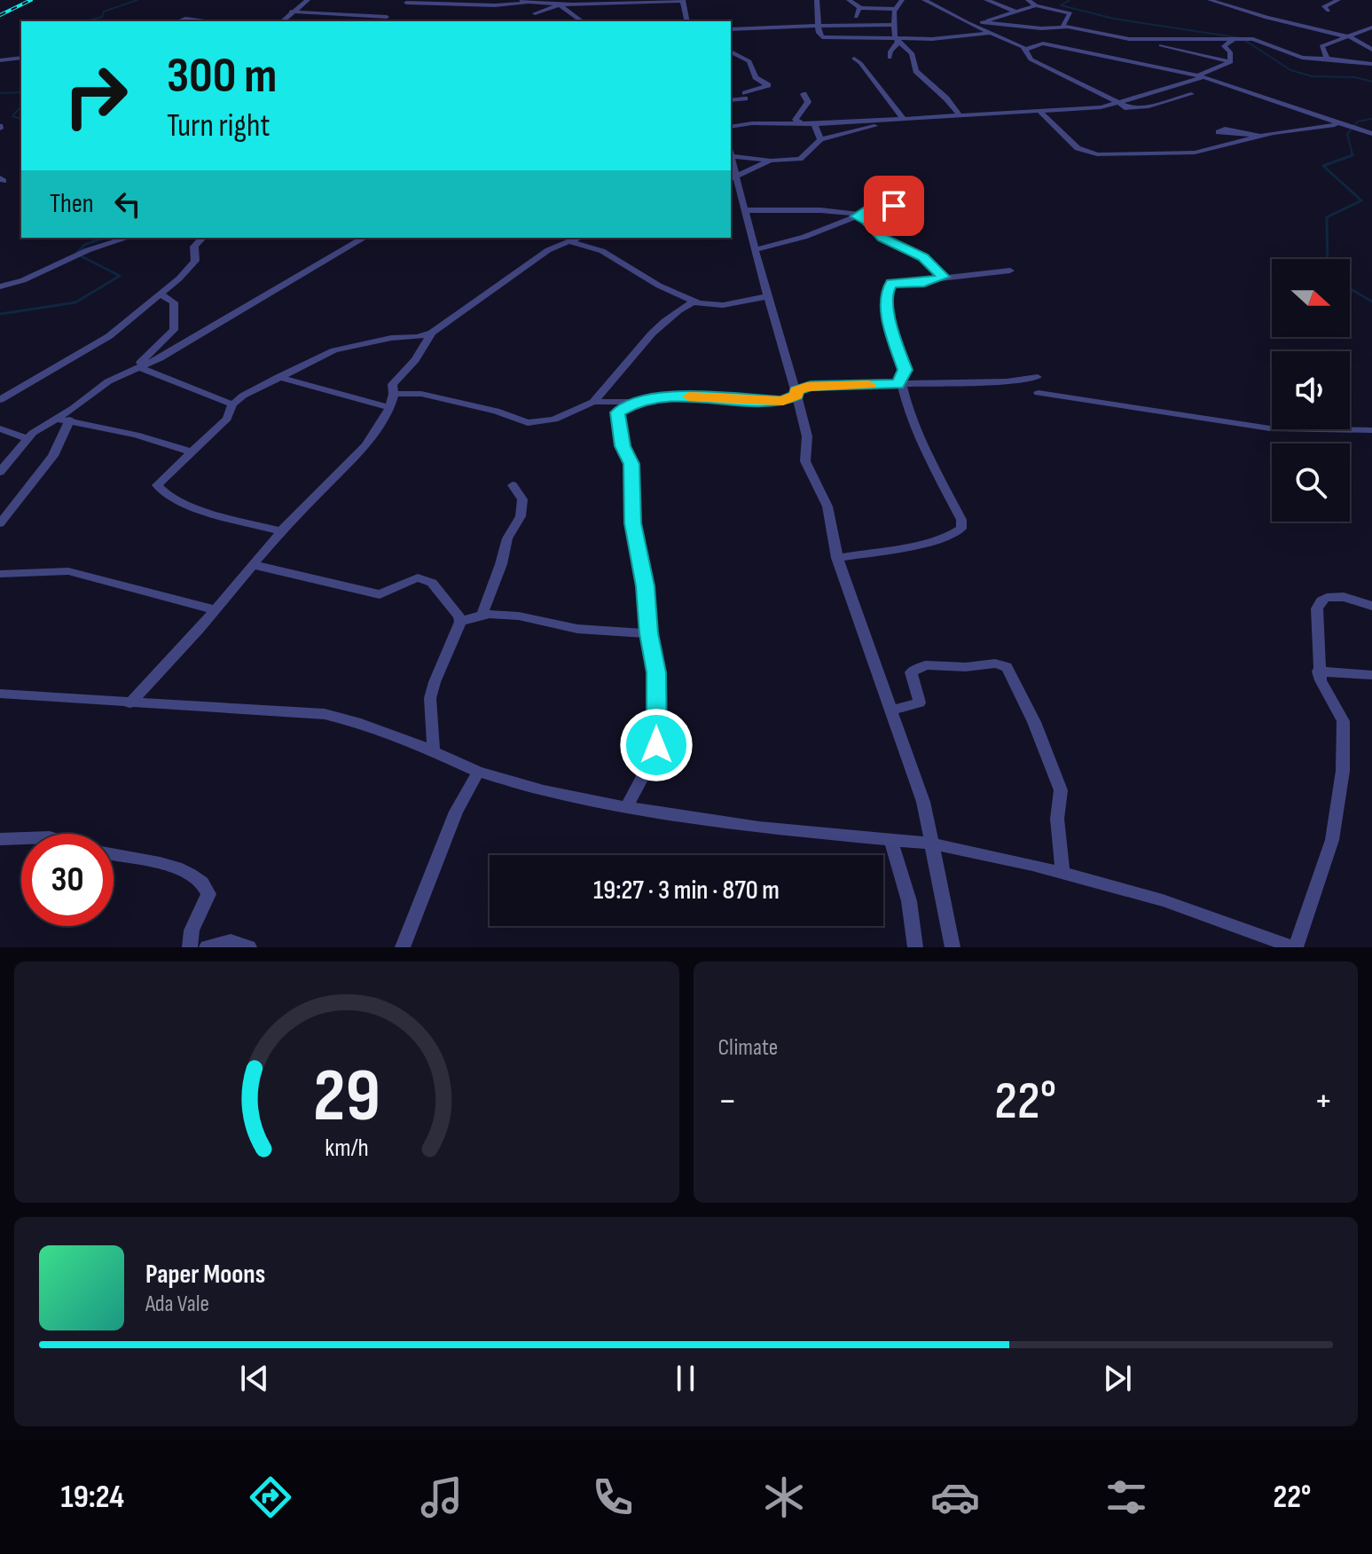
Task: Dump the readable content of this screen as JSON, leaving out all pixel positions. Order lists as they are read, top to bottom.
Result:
{
  "north": "right",
  "page": {
    "turn": ["300 m", "Turn right"],
    "then": "Then",
    "limit": "30",
    "trip": "19:27 · 3 min · 870 m",
    "tile": "Climate",
    "heat": ["−", "22°", "+"],
    "song": ["Paper Moons", "Ada Vale"],
    "tabs": ["19:24", "22°"],
    "gauge": ["29", "km/h"]
  }
}
